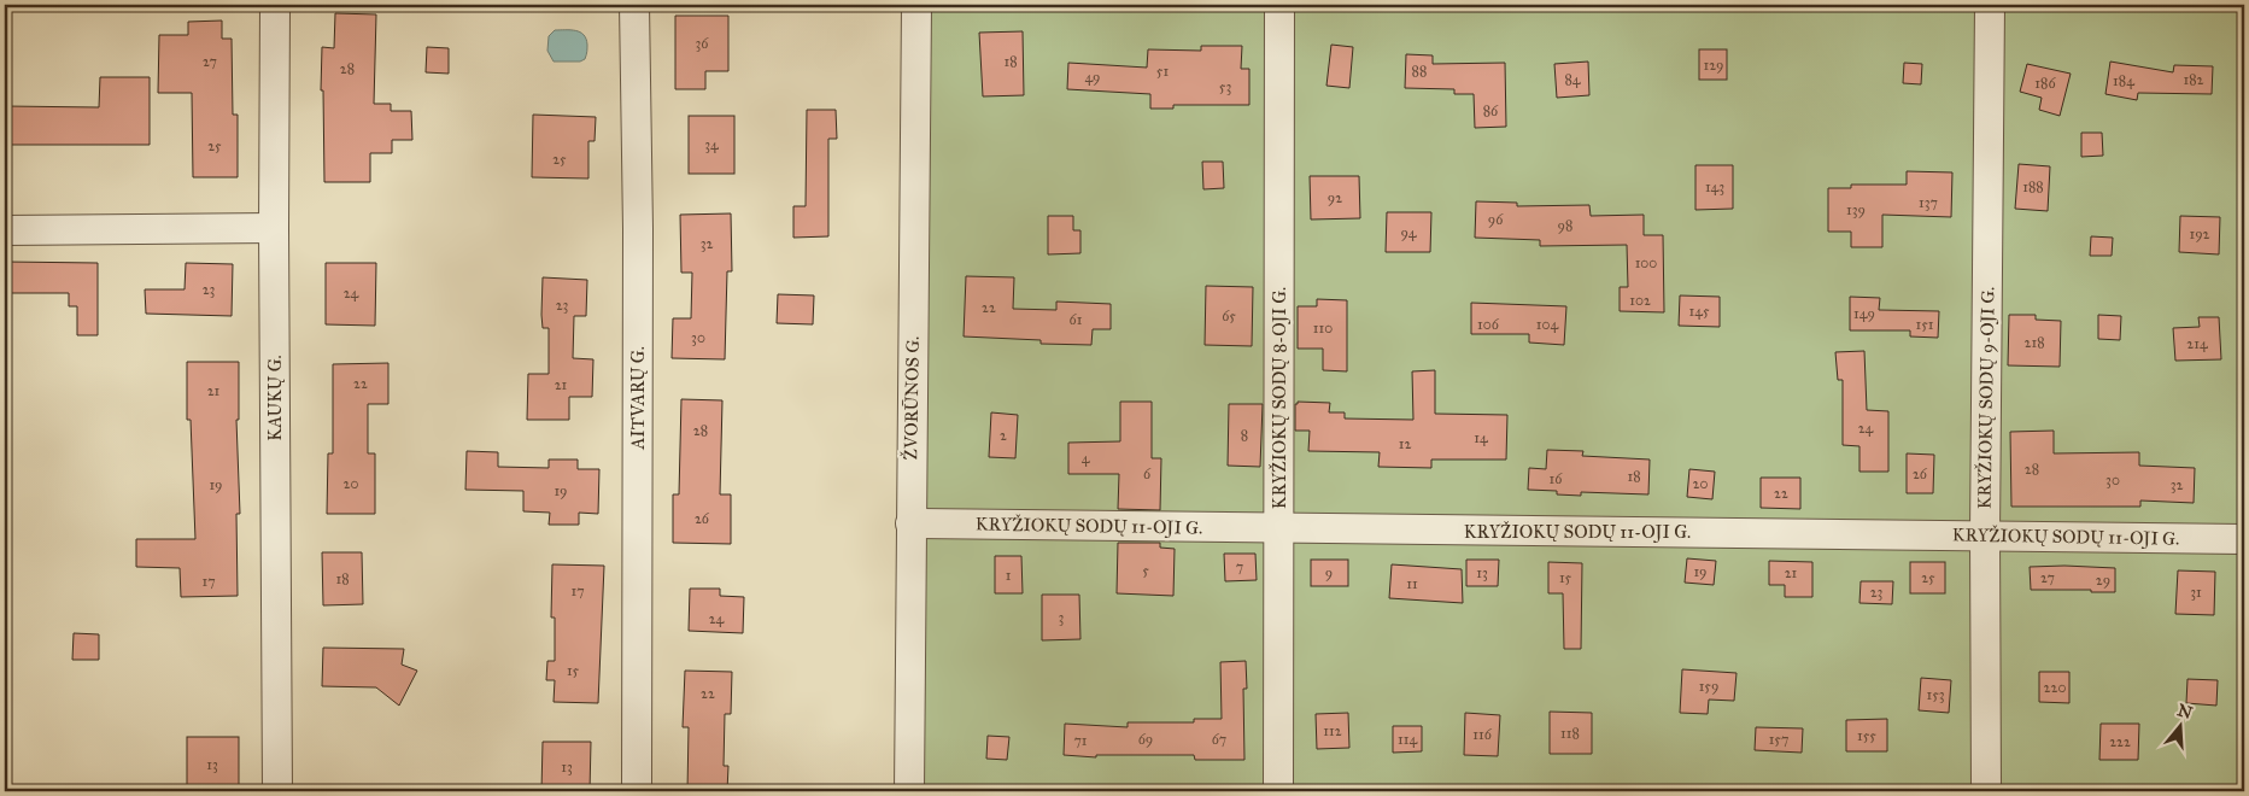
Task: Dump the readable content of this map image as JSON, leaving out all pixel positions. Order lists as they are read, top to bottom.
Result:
{
  "streets": {
    "street": [
      "KAUKŲ G.",
      "AITVARŲ G.",
      "ŽVORŪNOS G.",
      "KRYŽIOKŲ SODŲ 8-OJI G.",
      "KRYŽIOKŲ SODŲ 9-OJI G.",
      "KRYŽIOKŲ SODŲ 11-OJI G."
    ]
  },
  "crossings": [
    ["ŽVORŪNOS G.", "KRYŽIOKŲ SODŲ 11-OJI G."],
    ["KRYŽIOKŲ SODŲ 8-OJI G.", "KRYŽIOKŲ SODŲ 11-OJI G."],
    ["KRYŽIOKŲ SODŲ 9-OJI G.", "KRYŽIOKŲ SODŲ 11-OJI G."]
  ],
  "house_numbers": [
    "36",
    "27",
    "18",
    "129",
    "28",
    "51",
    "88",
    "49",
    "84",
    "182",
    "184",
    "186",
    "53",
    "86",
    "34",
    "25",
    "25",
    "143",
    "188",
    "92",
    "137",
    "139",
    "96",
    "98",
    "94",
    "192",
    "32",
    "100",
    "23",
    "24",
    "102",
    "23",
    "22",
    "145",
    "149",
    "65",
    "61",
    "106",
    "104",
    "151",
    "110",
    "30",
    "218",
    "214",
    "22",
    "21",
    "21",
    "24",
    "28",
    "2",
    "8",
    "14",
    "12",
    "4",
    "28",
    "6",
    "26",
    "18",
    "16",
    "30",
    "20",
    "20",
    "19",
    "32",
    "19",
    "22",
    "26",
    "7",
    "5",
    "19",
    "9",
    "13",
    "21",
    "1",
    "15",
    "25",
    "27",
    "18",
    "29",
    "17",
    "11",
    "17",
    "23",
    "31",
    "3",
    "24",
    "15",
    "159",
    "220",
    "22",
    "153",
    "112",
    "118",
    "116",
    "155",
    "69",
    "67",
    "114",
    "157",
    "71",
    "222",
    "13",
    "13"
  ],
  "north": "top"
}
